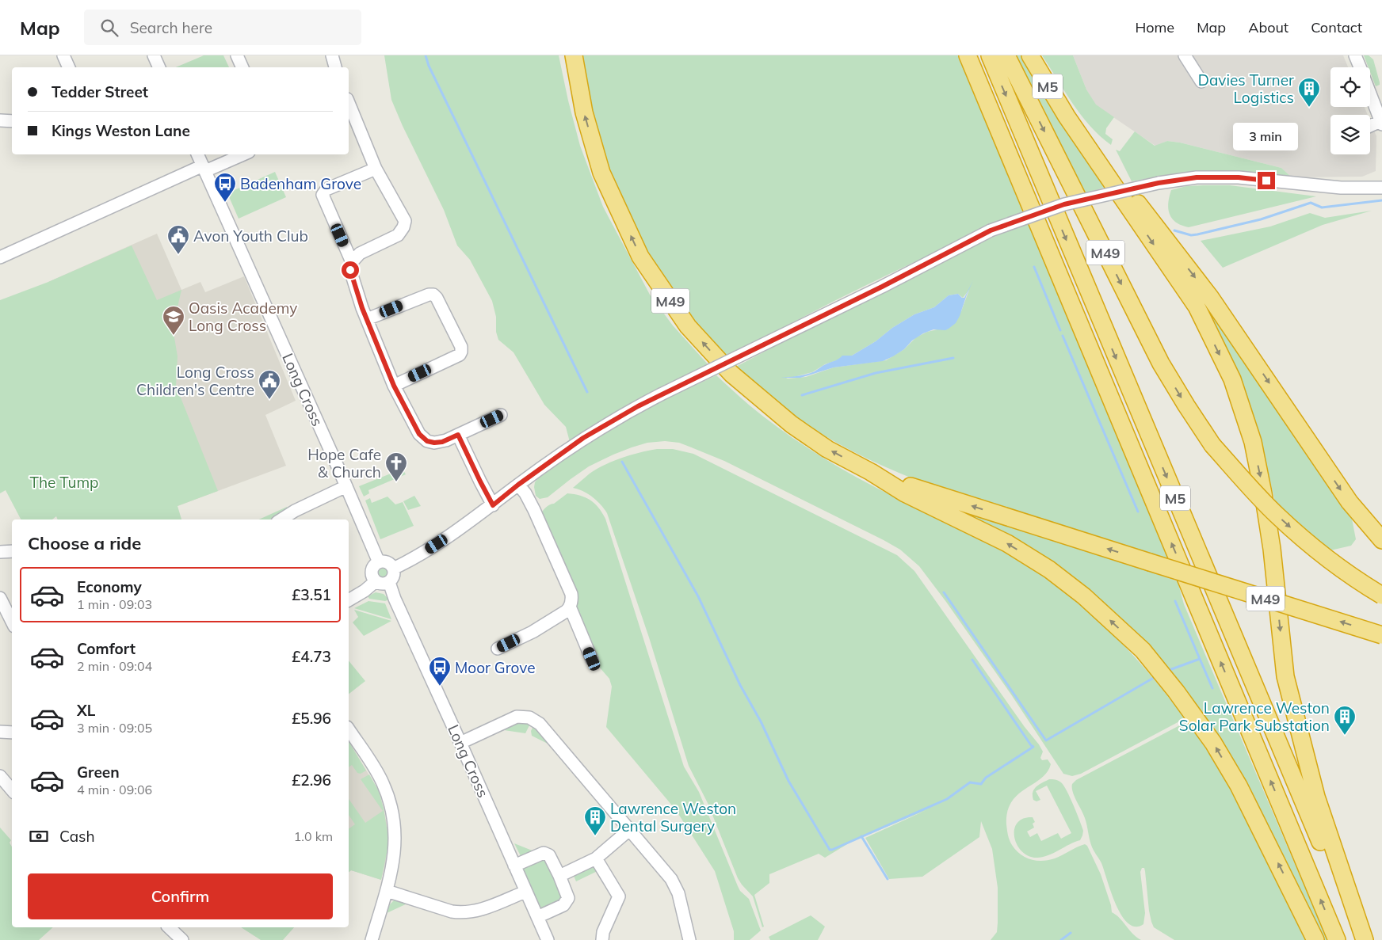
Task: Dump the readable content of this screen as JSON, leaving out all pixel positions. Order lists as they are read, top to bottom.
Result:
{
  "streets": {
    "highway": ["M5", "M49"],
    "street": ["Long Cross"]
  },
  "parks": ["The Tump"],
  "places": {
    "building": ["Davies Turner Logistics", "Lawrence Weston Solar Park Substation", "Lawrence Weston Dental Surgery"],
    "bus stop": ["Badenham Grove", "Moor Grove"],
    "public building": ["Avon Youth Club", "Long Cross Children's Centre"],
    "school or university": ["Oasis Academy Long Cross"],
    "church": ["Hope Cafe & Church"]
  },
  "page": {
    "header": "Map",
    "search": "Search here",
    "nav": [
      "Home",
      "Map",
      "About",
      "Contact"
    ],
    "banner": ["Tedder Street", "Kings Weston Lane"],
    "bubble": "3 min",
    "heading": "Choose a ride",
    "list": [
      {
        "name": "Economy",
        "note": "1 min · 09:03",
        "value": "£3.51"
      },
      {
        "name": "Comfort",
        "note": "2 min · 09:04",
        "value": "£4.73"
      },
      {
        "name": "XL",
        "note": "3 min · 09:05",
        "value": "£5.96"
      },
      {
        "name": "Green",
        "note": "4 min · 09:06",
        "value": "£2.96"
      }
    ],
    "pay": ["Cash", "1.0 km"],
    "buttons": "Confirm"
  }
}
